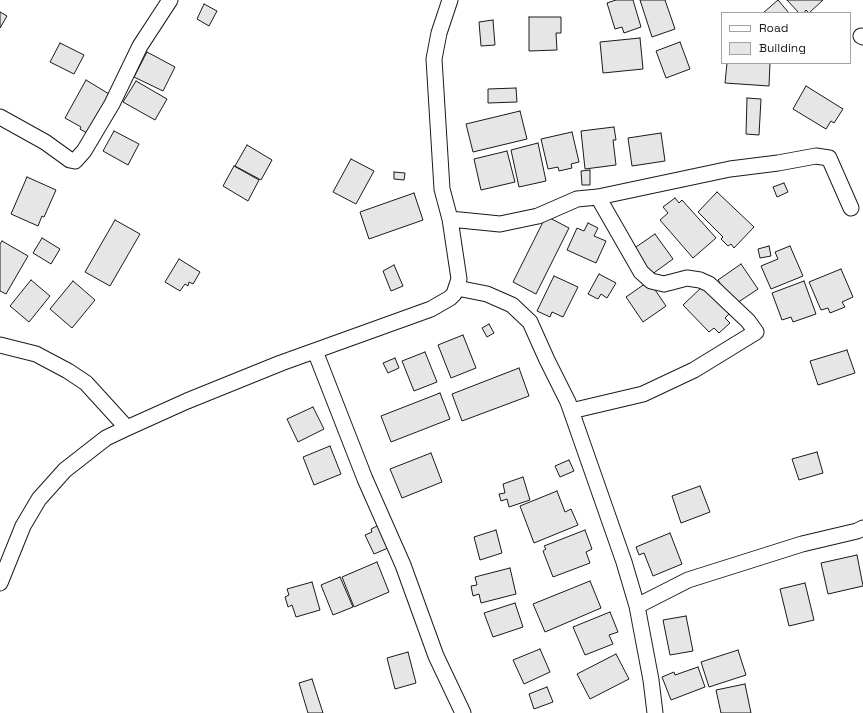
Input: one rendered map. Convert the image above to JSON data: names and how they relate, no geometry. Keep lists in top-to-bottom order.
{
  "legend": ["Road", "Building"]
}
